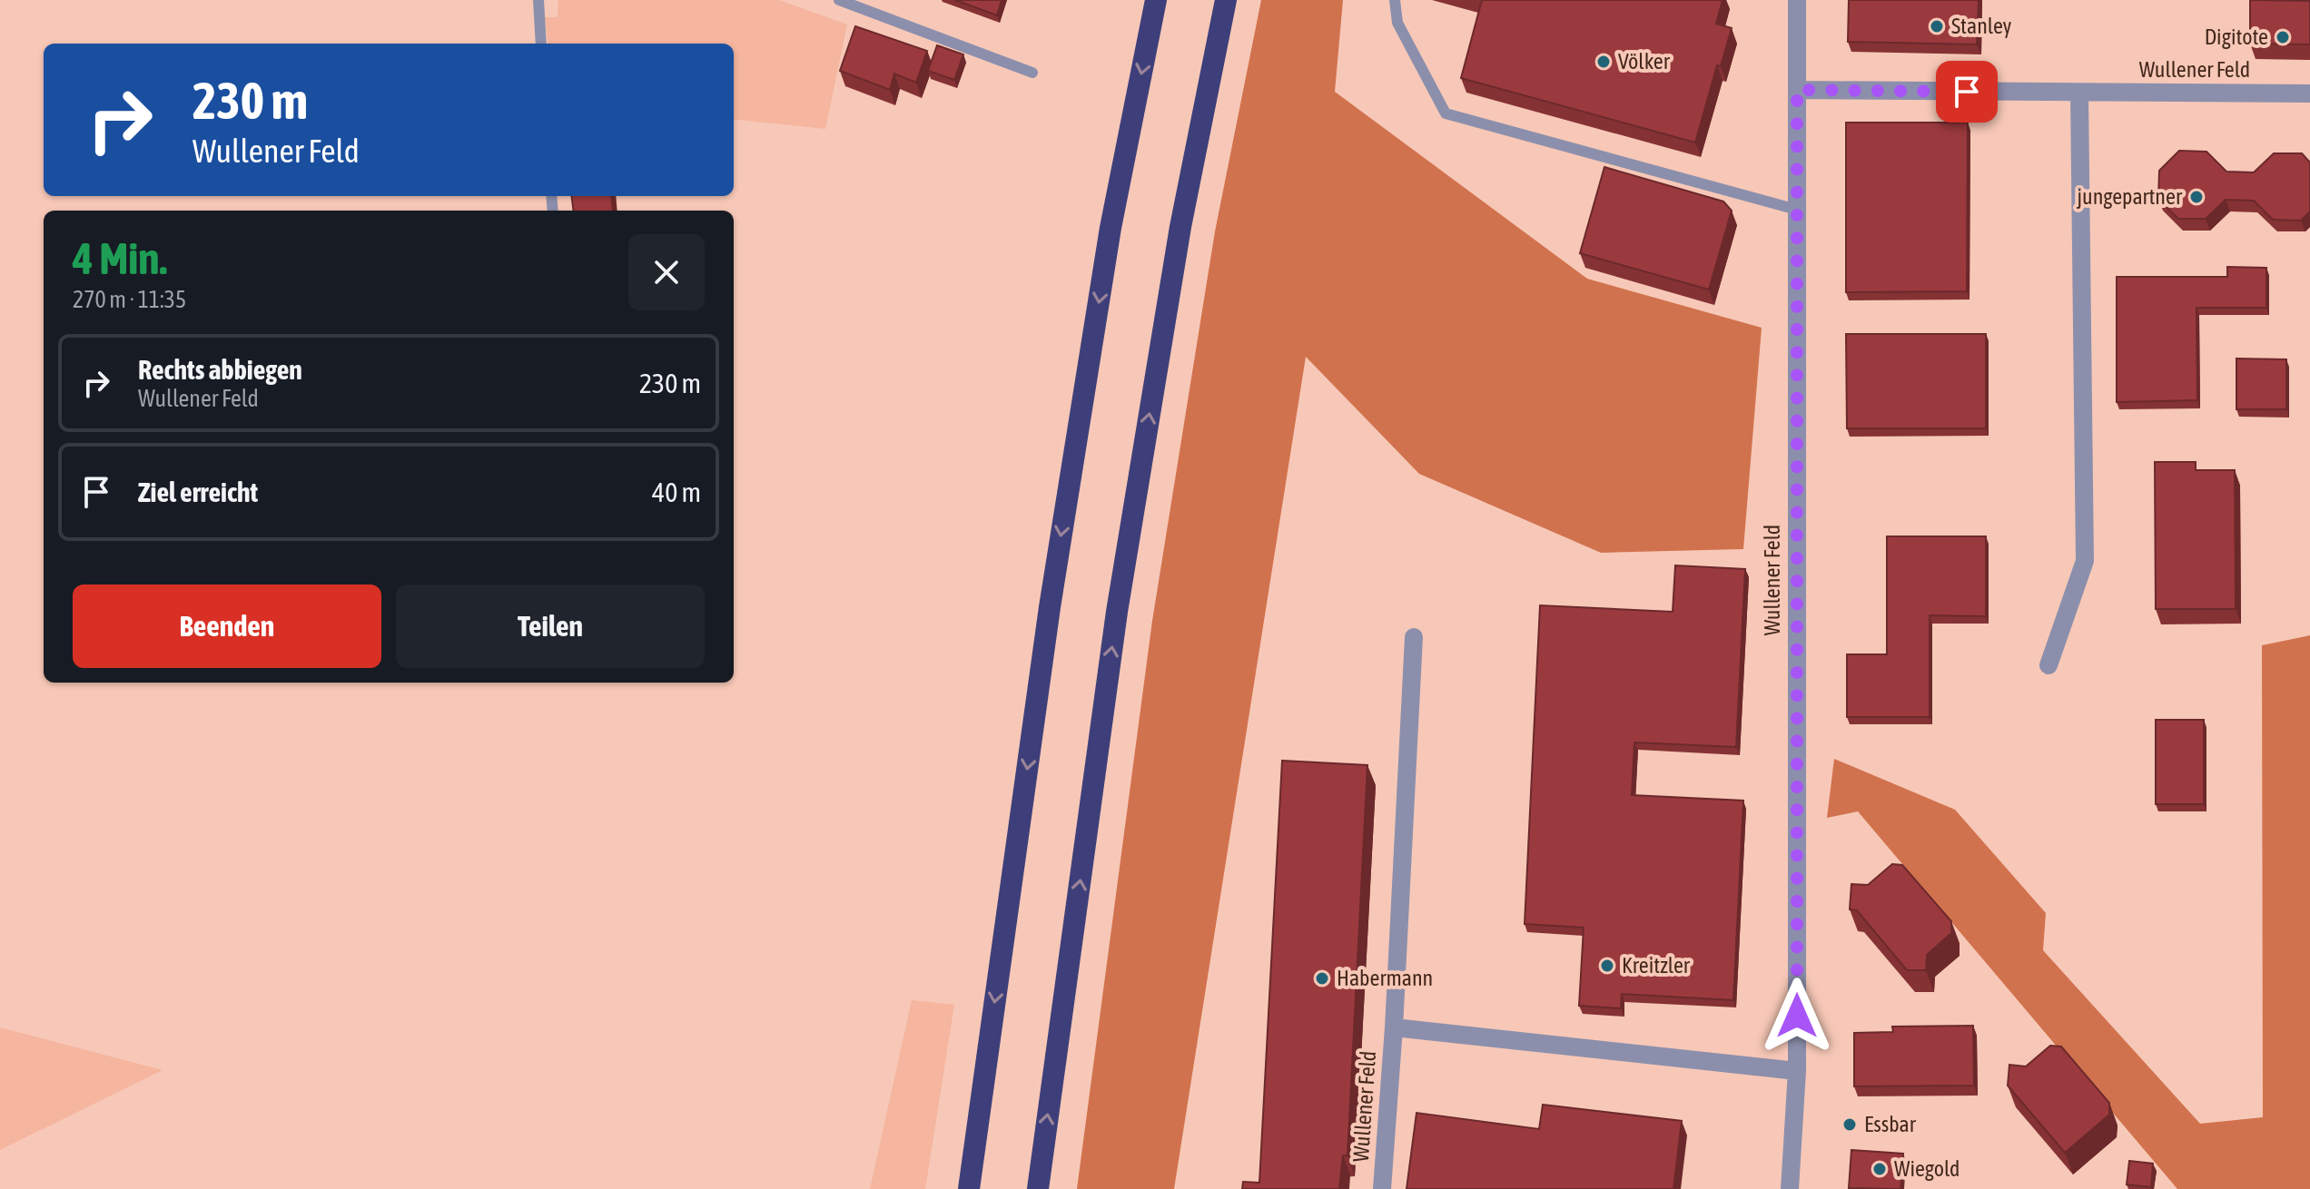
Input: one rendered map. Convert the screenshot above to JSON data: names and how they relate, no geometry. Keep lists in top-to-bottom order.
{
  "streets": {
    "street": ["Wullener Feld"]
  },
  "places": [
    "Stanley",
    "Digitote",
    "Völker",
    "jungepartner",
    "Kreitzler",
    "Habermann",
    "Essbar",
    "Wiegold"
  ],
  "page": {
    "turn": ["230 m", "Wullener Feld"],
    "heading": ["4 Min.", "270 m · 11:35"],
    "list": [
      {
        "name": "Rechts abbiegen",
        "note": "Wullener Feld",
        "value": "230 m"
      },
      {
        "name": "Ziel erreicht",
        "value": "40 m"
      }
    ],
    "buttons": ["Beenden", "Teilen"]
  }
}
